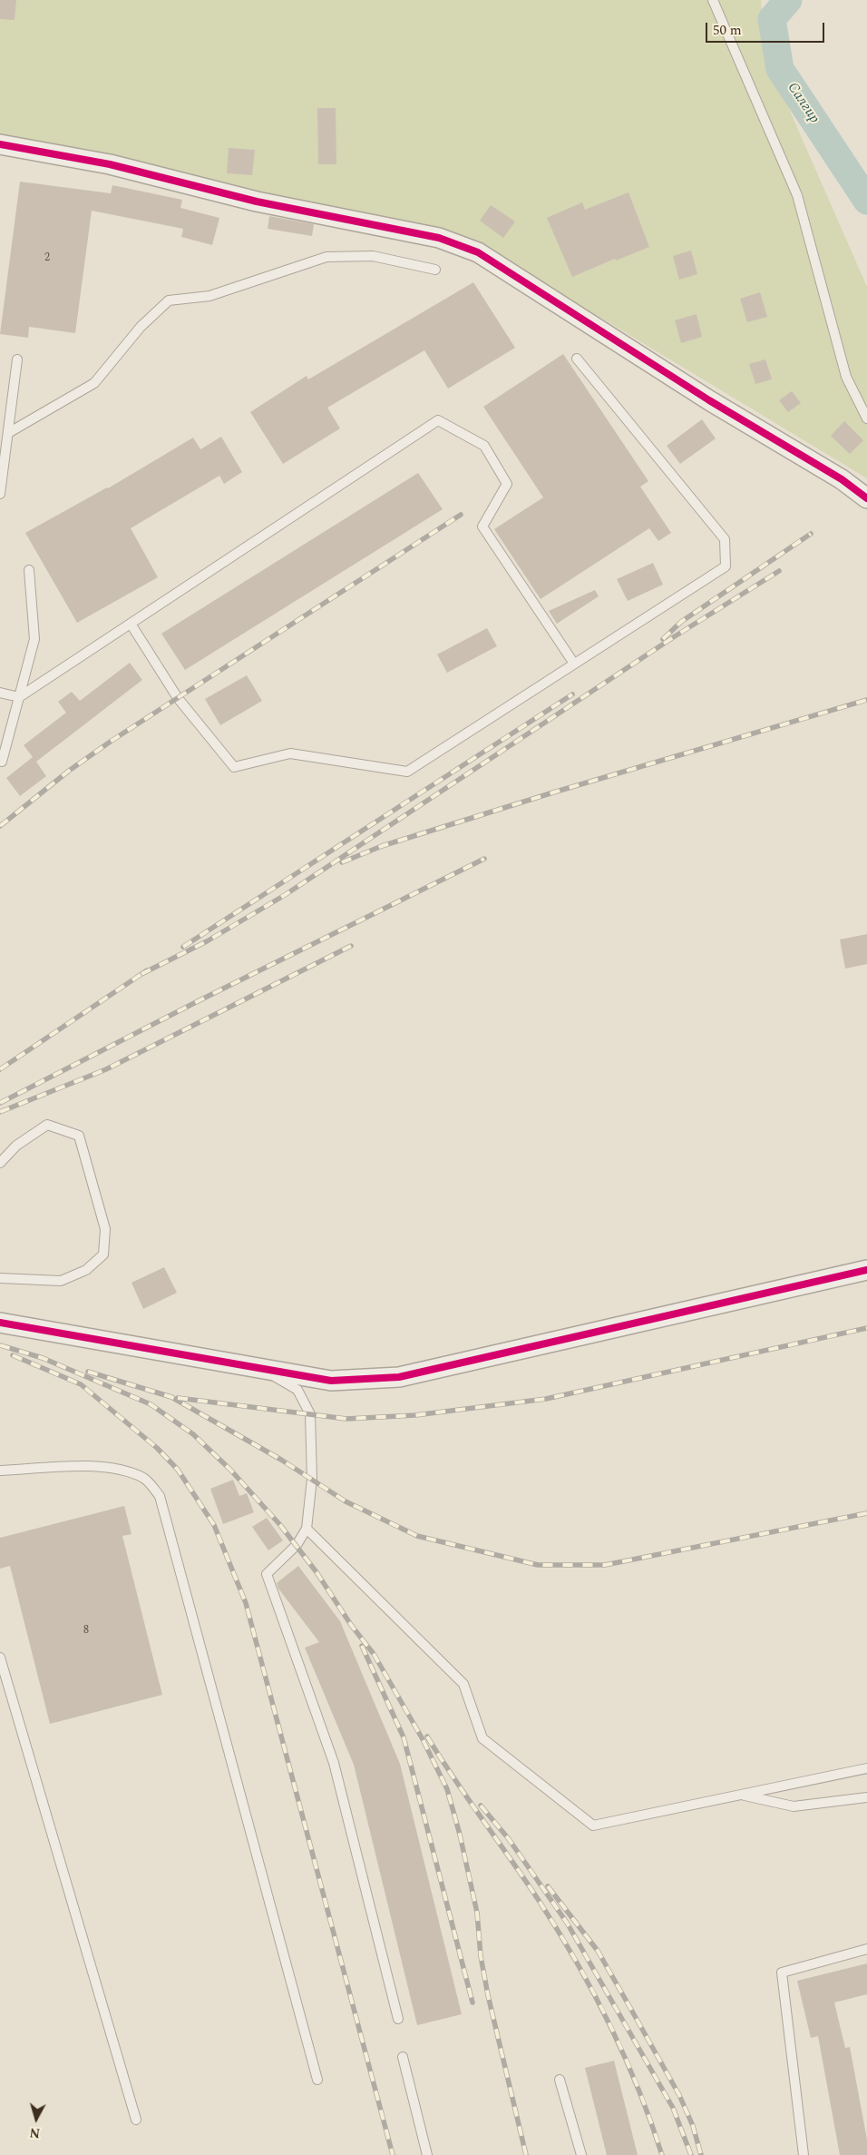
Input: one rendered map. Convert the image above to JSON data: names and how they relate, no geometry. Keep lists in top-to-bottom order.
{
  "water": ["Салгир"],
  "house_numbers": ["2", "8"],
  "scale_bar": "50 m",
  "north": "bottom"
}
